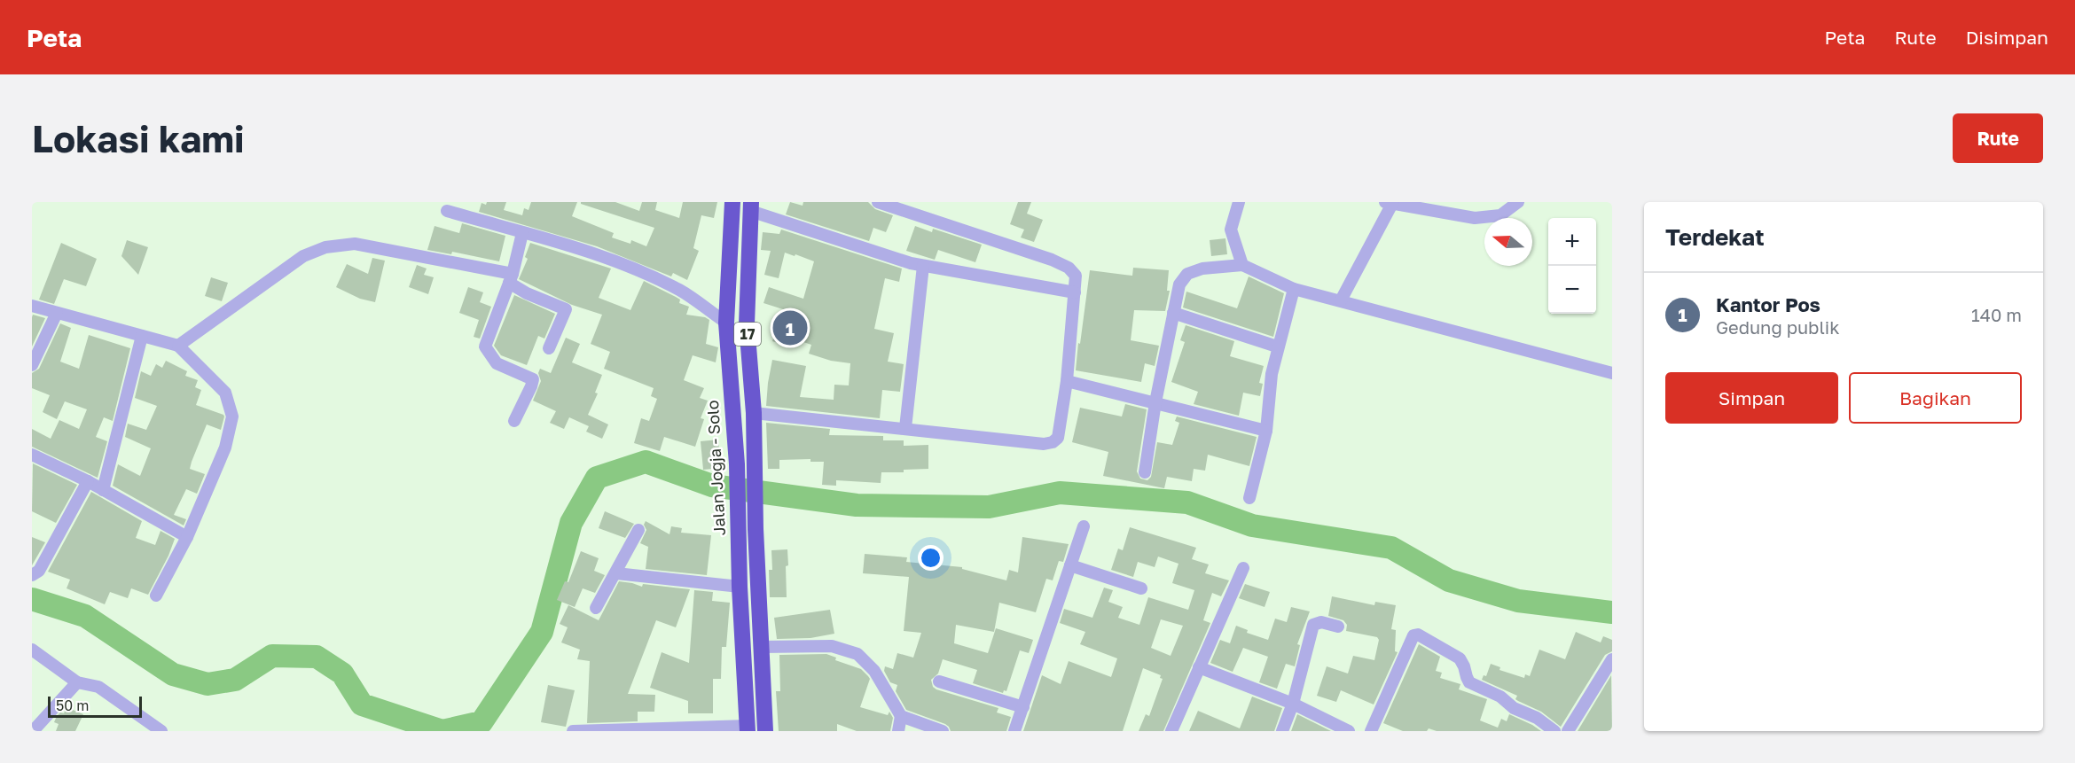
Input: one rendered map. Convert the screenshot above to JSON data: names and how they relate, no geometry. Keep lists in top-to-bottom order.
{
  "streets": {
    "highway": ["17", "Jalan Jogja - Solo"]
  },
  "scale_bar": "50 m",
  "north": "left",
  "page": {
    "header": "Peta",
    "nav": ["Peta", "Rute", "Disimpan"],
    "buttons": [
      "Rute",
      ["Simpan", "Bagikan"]
    ],
    "title": "Lokasi kami",
    "heading": "Terdekat",
    "map_buttons": ["+", "−"],
    "list": [
      {
        "mark": "1",
        "name": "Kantor Pos",
        "note": "Gedung publik",
        "value": "140 m"
      }
    ],
    "pins": "1",
    "scale": "50 m"
  }
}
